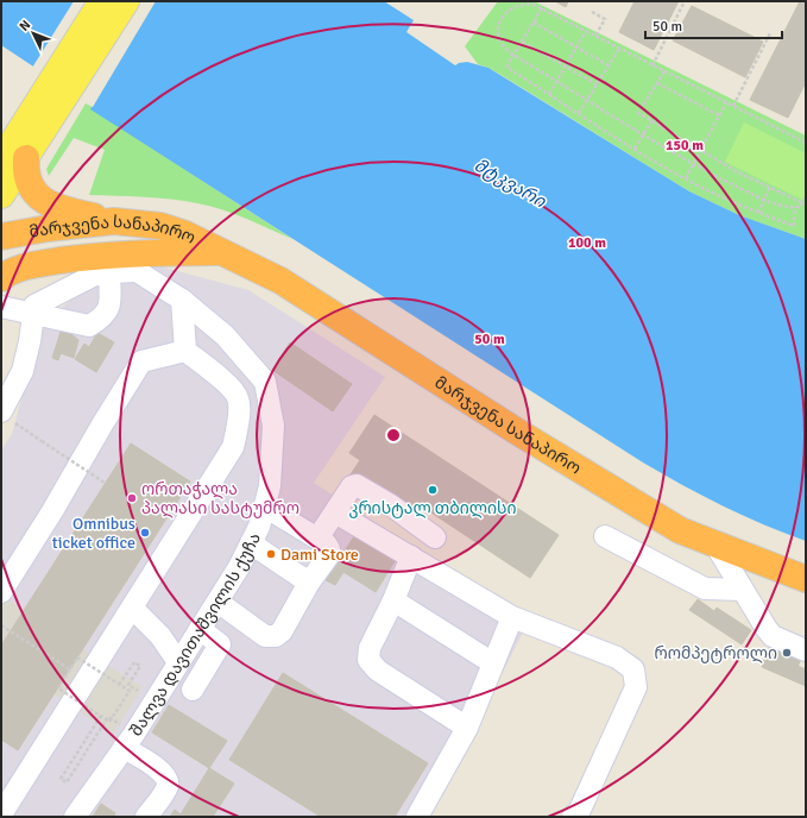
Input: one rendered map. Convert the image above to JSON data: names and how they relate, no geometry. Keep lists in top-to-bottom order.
{
  "streets": {
    "highway": ["მარჯვენა სანაპირო"],
    "street": ["შალვა დავითაშვილის ქუჩა"]
  },
  "crossings": [
    ["მარჯვენა სანაპირო", "შალვა დავითაშვილის ქუჩა"]
  ],
  "water": ["მტკვარი"],
  "places": [
    "კრისტალ თბილისი",
    "ორთაჭალა პალასი სასტუმრო",
    "Omnibus ticket office",
    "Dami Store",
    "რომპეტროლი"
  ],
  "scale_bar": "50 m",
  "north": "top left",
  "rings": ["150 m", "100 m", "50 m"]
}
